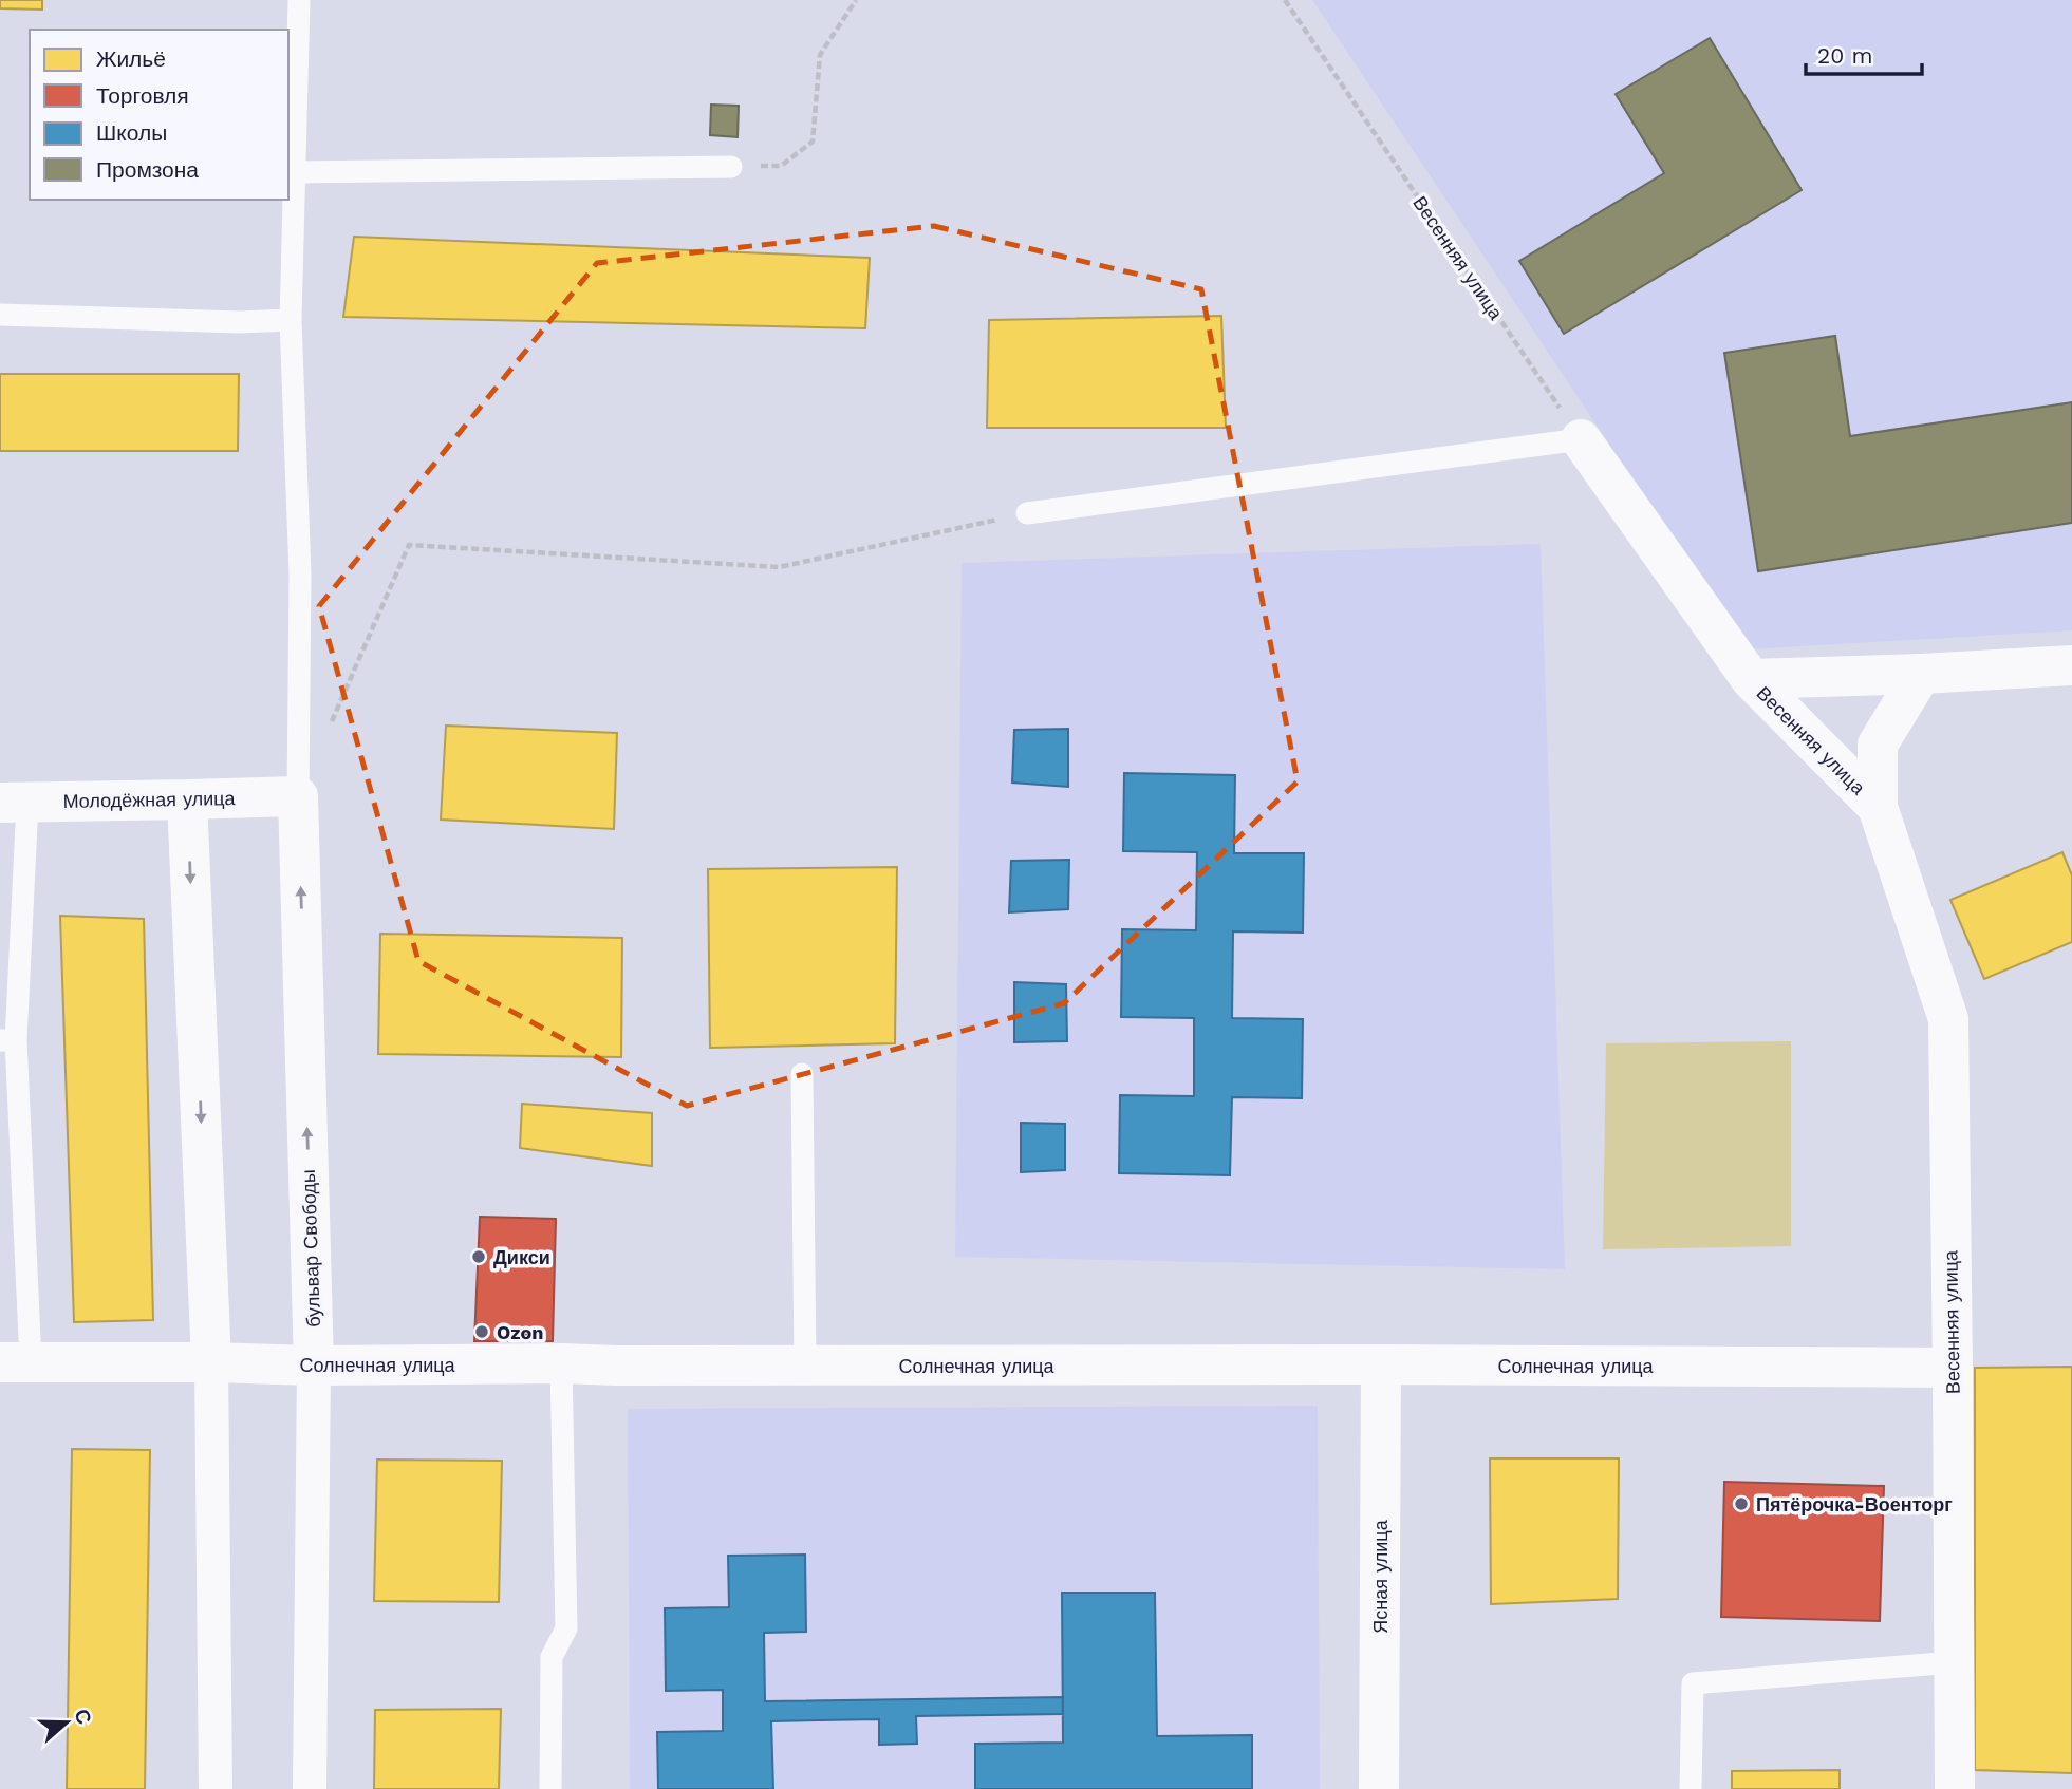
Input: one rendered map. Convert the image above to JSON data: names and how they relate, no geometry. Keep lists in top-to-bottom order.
{
  "streets": {
    "street": [
      "Весенняя улица",
      "Молодёжная улица",
      "бульвар Свободы",
      "Солнечная улица",
      "Ясная улица"
    ]
  },
  "crossings": [
    ["Весенняя улица", "Солнечная улица"],
    ["Молодёжная улица", "бульвар Свободы"],
    ["бульвар Свободы", "Солнечная улица"],
    ["Солнечная улица", "Ясная улица"]
  ],
  "places": ["Дикси", "Ozon", "Пятёрочка-Военторг"],
  "legend": [
    "Жильё",
    "Торговля",
    "Школы",
    "Промзона"
  ],
  "scale_bar": "20 m",
  "north": "right"
}
